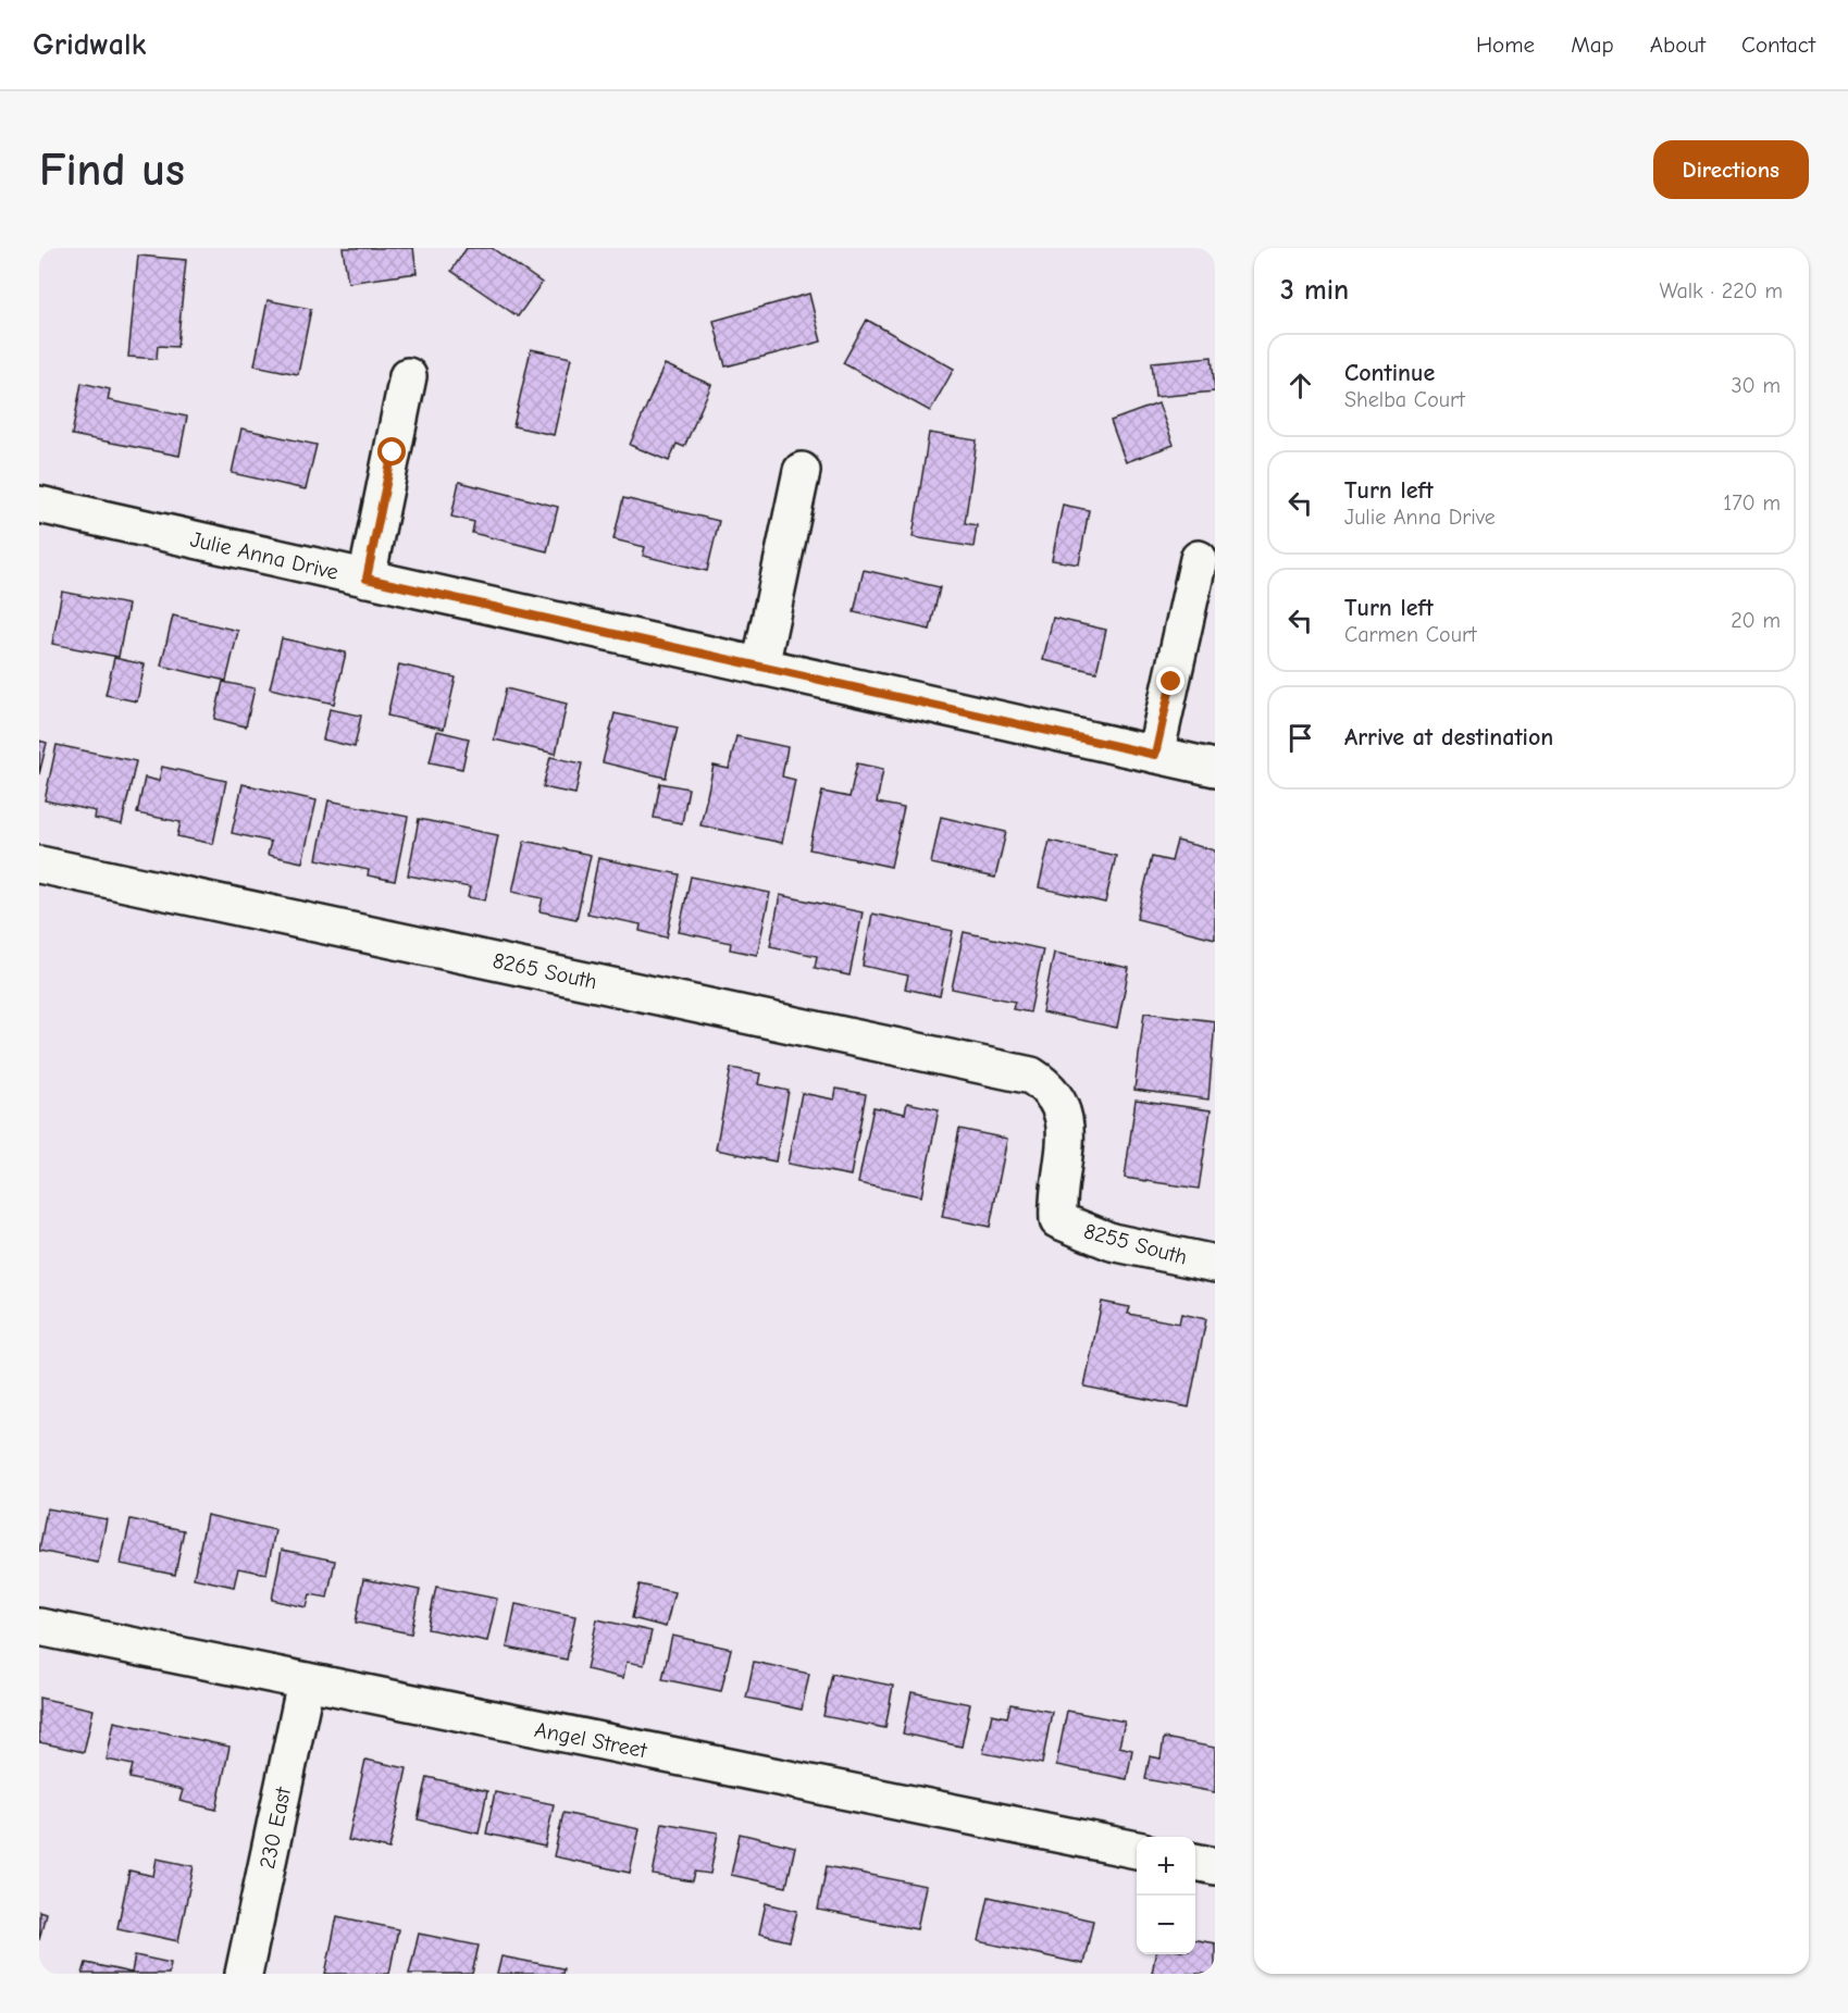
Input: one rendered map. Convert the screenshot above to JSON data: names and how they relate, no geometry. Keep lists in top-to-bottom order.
{
  "streets": {
    "street": [
      "Julie Anna Drive",
      "8265 South",
      "8255 South",
      "Angel Street",
      "230 East"
    ]
  },
  "crossings": [
    ["8265 South", "8255 South"],
    ["Angel Street", "230 East"]
  ],
  "page": {
    "header": "Gridwalk",
    "nav": [
      "Home",
      "Map",
      "About",
      "Contact"
    ],
    "buttons": "Directions",
    "title": "Find us",
    "heading": ["3 min", "Walk · 220 m"],
    "list": [
      ["Continue", "Shelba Court", "30 m"],
      ["Turn left", "Julie Anna Drive", "170 m"],
      ["Turn left", "Carmen Court", "20 m"],
      "Arrive at destination"
    ],
    "map_buttons": ["+", "−"]
  }
}
